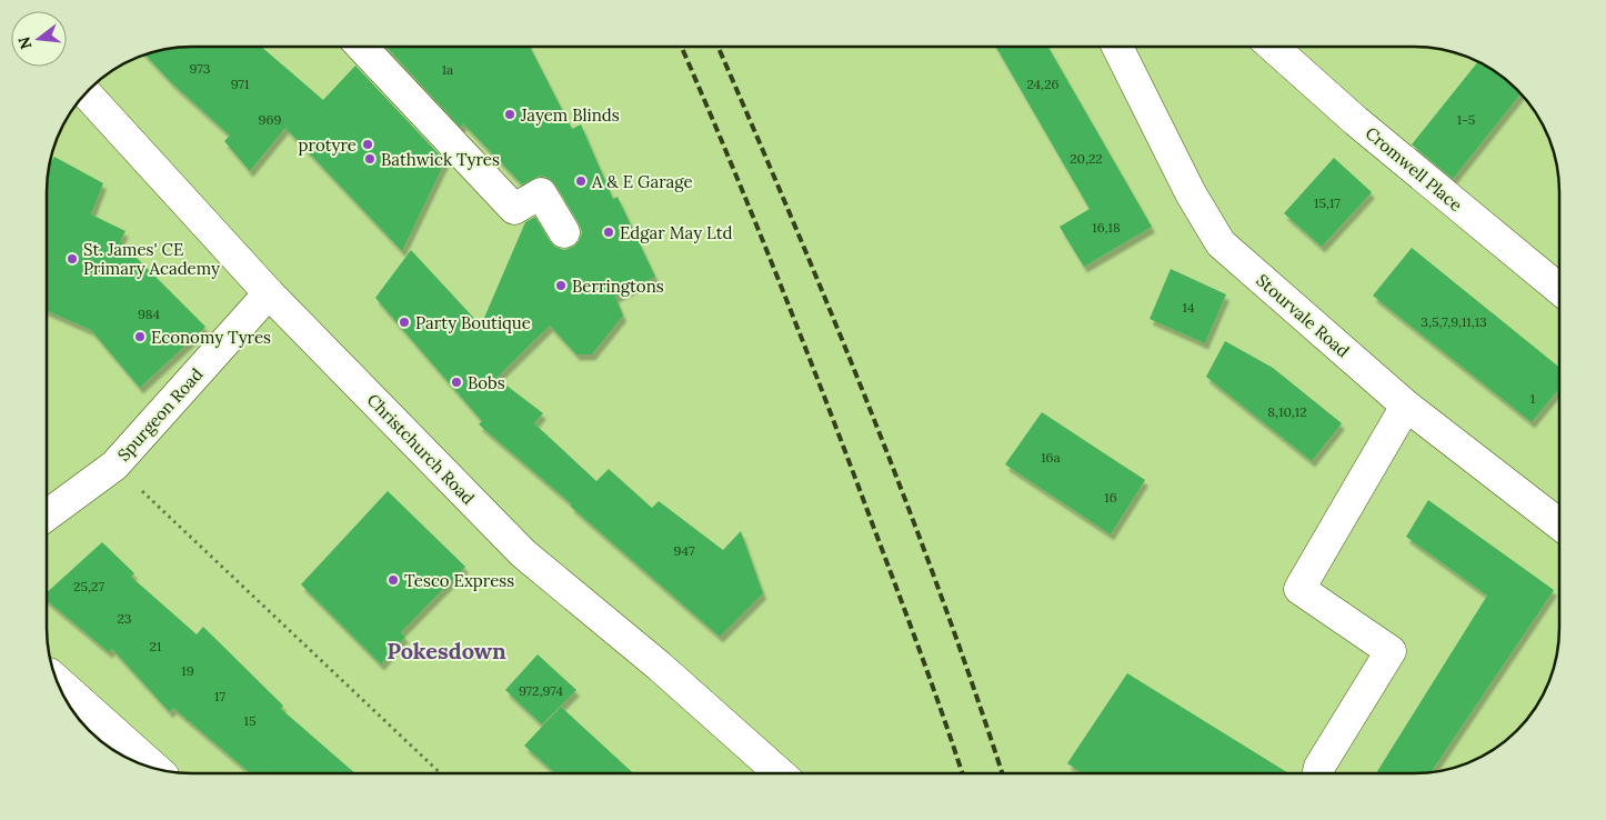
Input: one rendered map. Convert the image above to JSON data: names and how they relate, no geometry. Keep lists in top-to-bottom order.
{
  "streets": {
    "street": [
      "Cromwell Place",
      "Stourvale Road",
      "Spurgeon Road",
      "Christchurch Road"
    ]
  },
  "crossings": [
    ["Spurgeon Road", "Christchurch Road"]
  ],
  "districts": ["Pokesdown"],
  "places": [
    "Jayem Blinds",
    "protyre",
    "Bathwick Tyres",
    "A & E Garage",
    "Edgar May Ltd",
    "St. James' CE Primary Academy",
    "Berringtons",
    "Party Boutique",
    "Economy Tyres",
    "Bobs",
    "Tesco Express"
  ],
  "house_numbers": [
    "973",
    "1a",
    "971",
    "24,26",
    "969",
    "1-5",
    "20,22",
    "15,17",
    "16,18",
    "14",
    "984",
    "3,5,7,9,11,13",
    "1",
    "8,10,12",
    "16a",
    "16",
    "947",
    "25,27",
    "23",
    "21",
    "19",
    "972,974",
    "17",
    "15"
  ],
  "north": "left"
}
